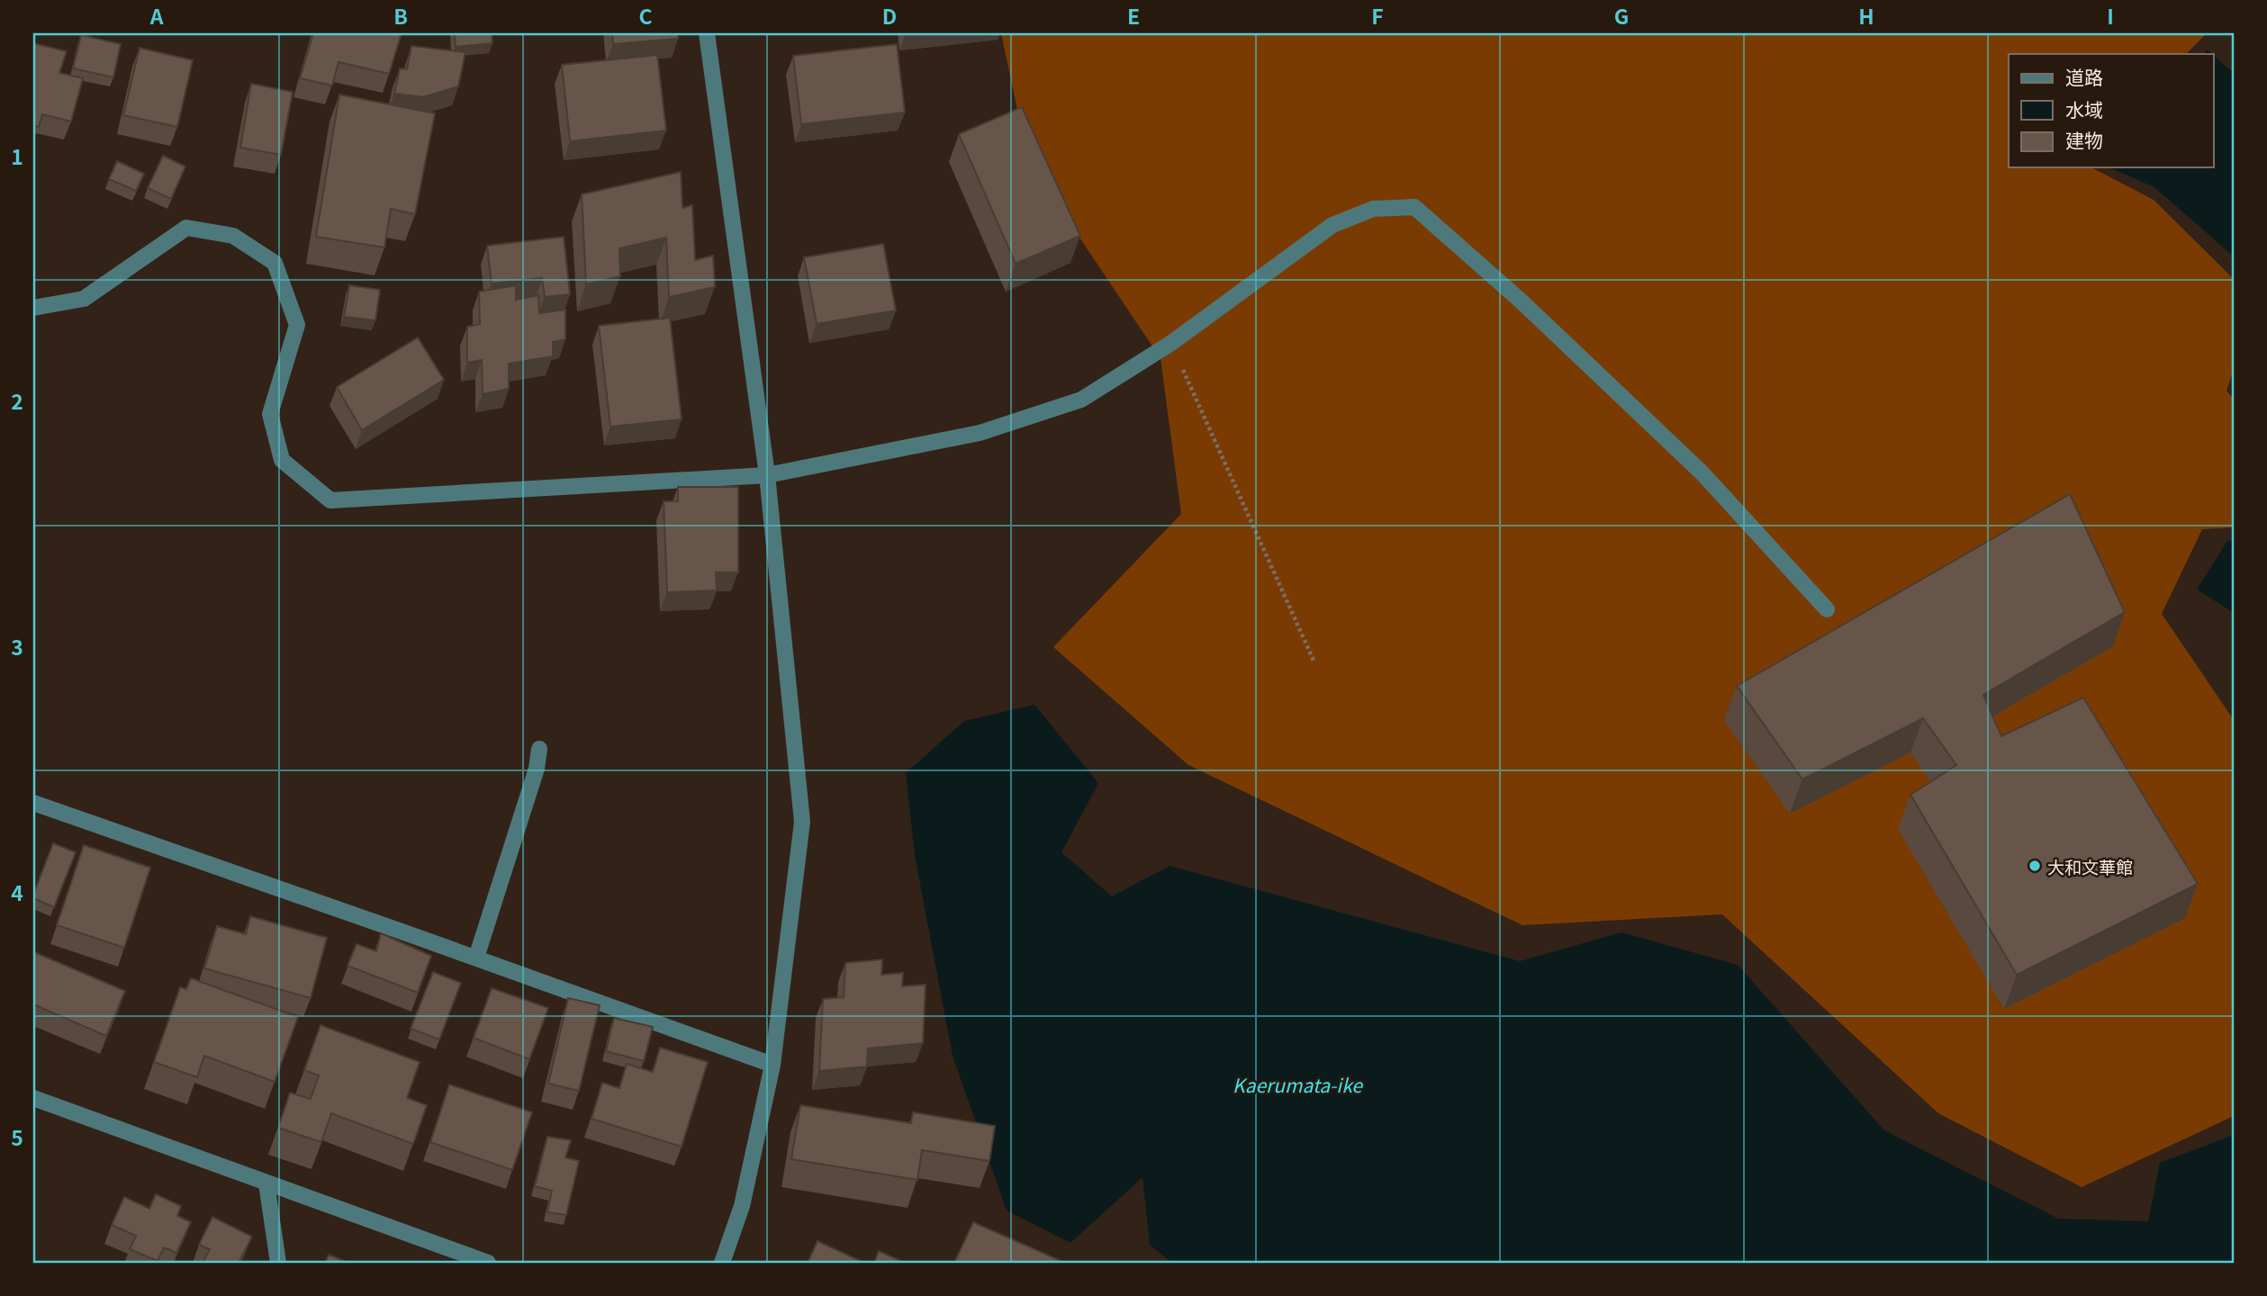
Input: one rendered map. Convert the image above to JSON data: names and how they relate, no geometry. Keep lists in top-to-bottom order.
{
  "water": ["Kaerumata-ike"],
  "places": ["大和文華館"],
  "legend": ["道路", "水域", "建物"],
  "grid": {
    "columns": [
      "A",
      "B",
      "C",
      "D",
      "E",
      "F",
      "G",
      "H",
      "I"
    ],
    "rows": [
      "1",
      "2",
      "3",
      "4",
      "5"
    ]
  }
}
